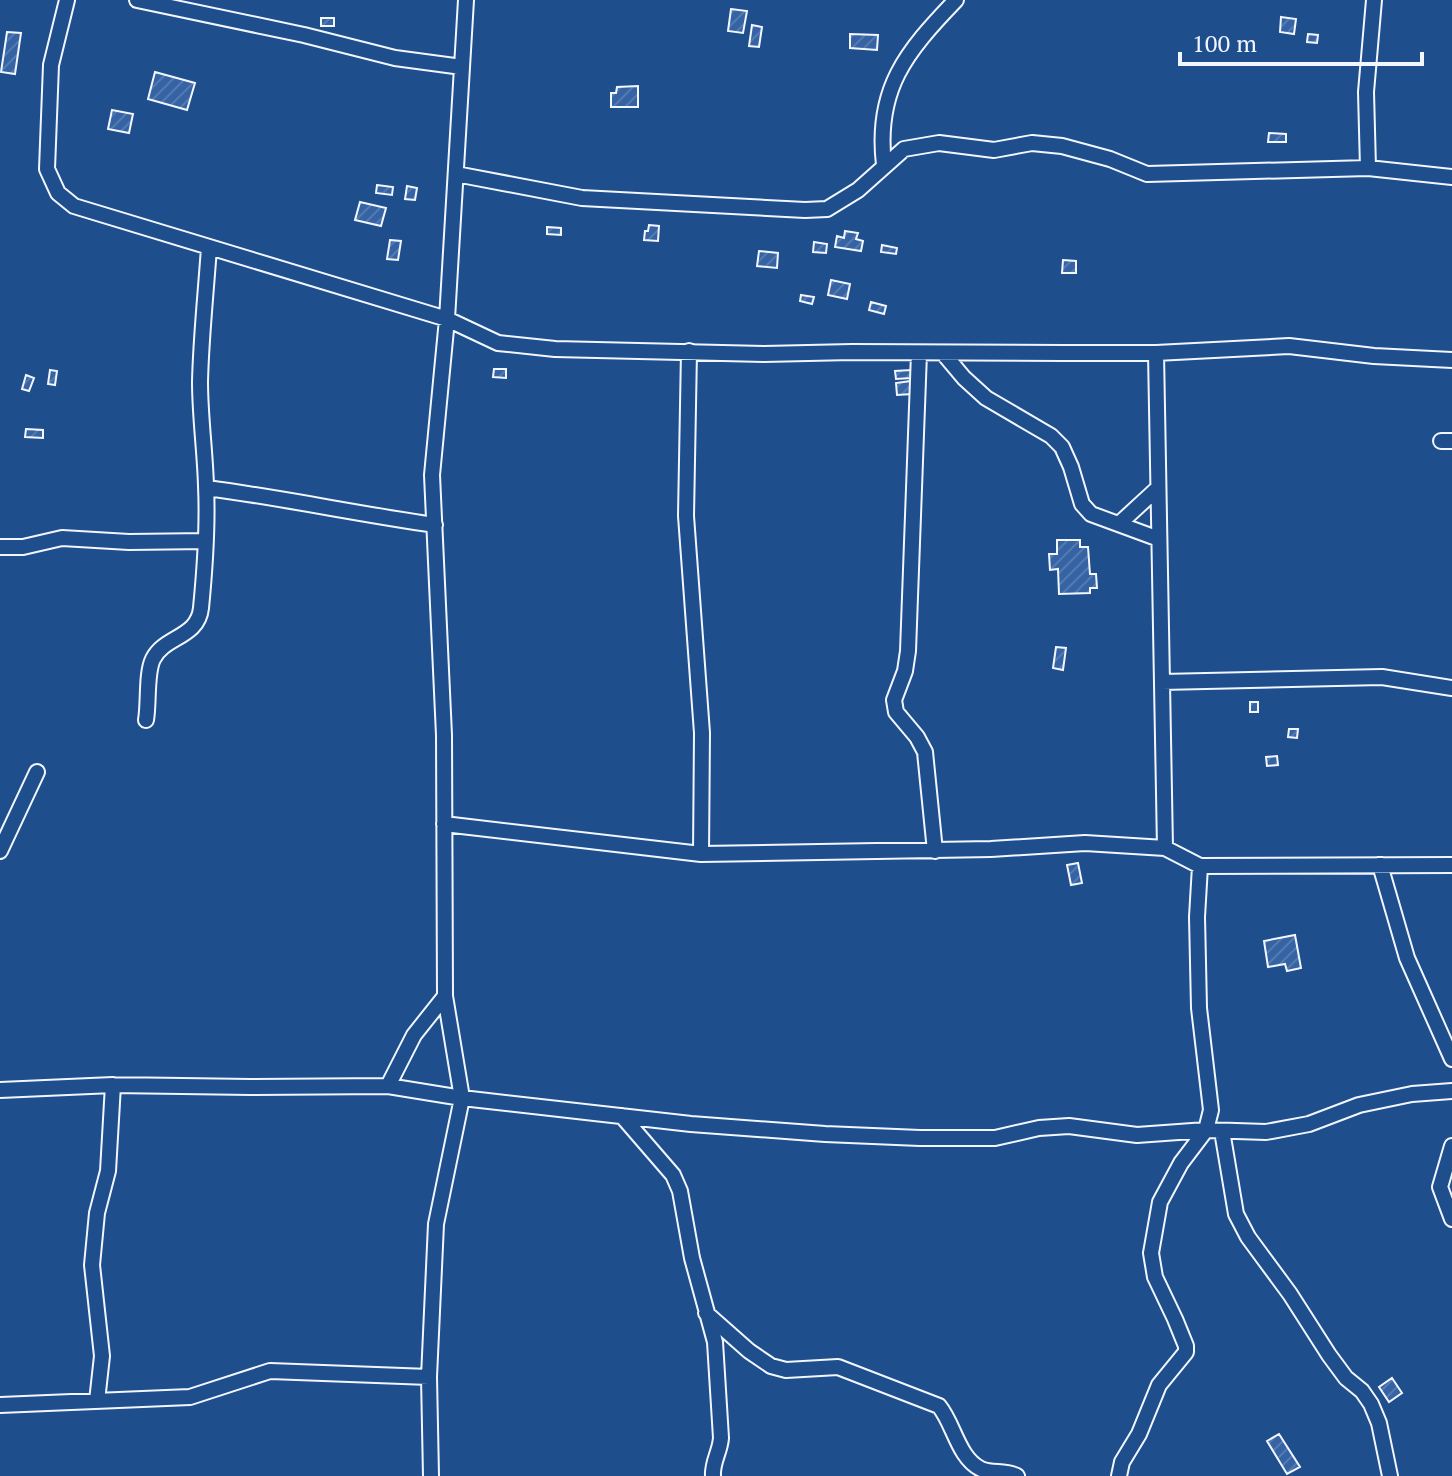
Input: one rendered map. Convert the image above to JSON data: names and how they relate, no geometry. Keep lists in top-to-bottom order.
{
  "scale_bar": "100 m"
}
